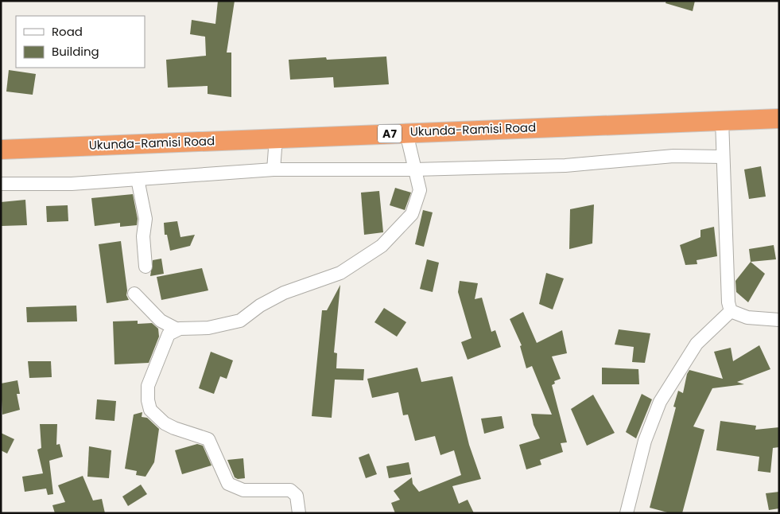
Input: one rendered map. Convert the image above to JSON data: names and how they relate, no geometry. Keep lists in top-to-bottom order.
{
  "streets": {
    "highway": ["Ukunda-Ramisi Road", "A7"]
  },
  "legend": ["Road", "Building"]
}
